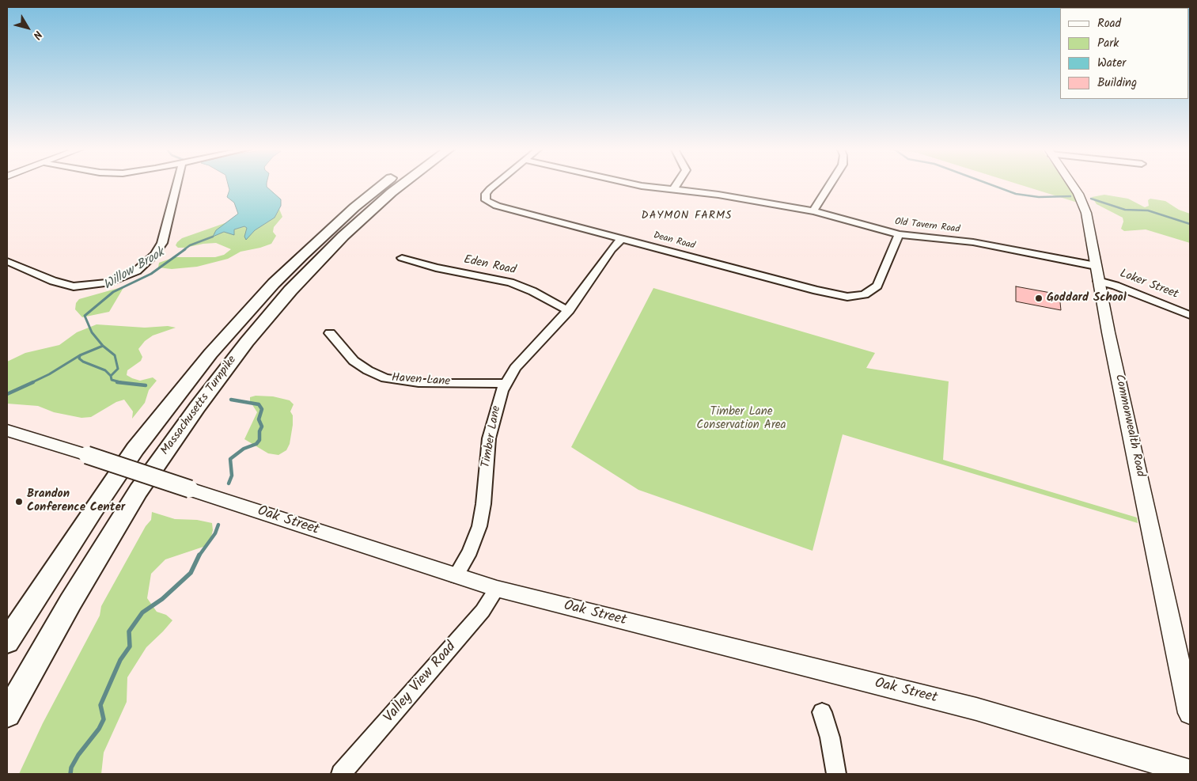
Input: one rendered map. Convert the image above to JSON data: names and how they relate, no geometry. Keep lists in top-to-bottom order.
{
  "streets": {
    "highway": ["Massachusetts Turnpike"],
    "main road": ["Commonwealth Road", "Oak Street"],
    "street": [
      "Old Tavern Road",
      "Dean Road",
      "Eden Road",
      "Loker Street",
      "Haven Lane",
      "Timber Lane",
      "Valley View Road"
    ]
  },
  "crossings": [
    ["Old Tavern Road", "Dean Road"],
    ["Old Tavern Road", "Loker Street"],
    ["Old Tavern Road", "Commonwealth Road"],
    ["Dean Road", "Timber Lane"],
    ["Eden Road", "Timber Lane"],
    ["Loker Street", "Commonwealth Road"],
    ["Haven Lane", "Timber Lane"],
    ["Timber Lane", "Oak Street"],
    ["Oak Street", "Valley View Road"]
  ],
  "districts": ["DAYMON FARMS"],
  "water": ["Willow Brook"],
  "parks": ["Timber Lane Conservation Area"],
  "places": ["Goddard School", "Brandon Conference Center"],
  "legend": [
    "Road",
    "Park",
    "Water",
    "Building"
  ],
  "north": "bottom right"
}
